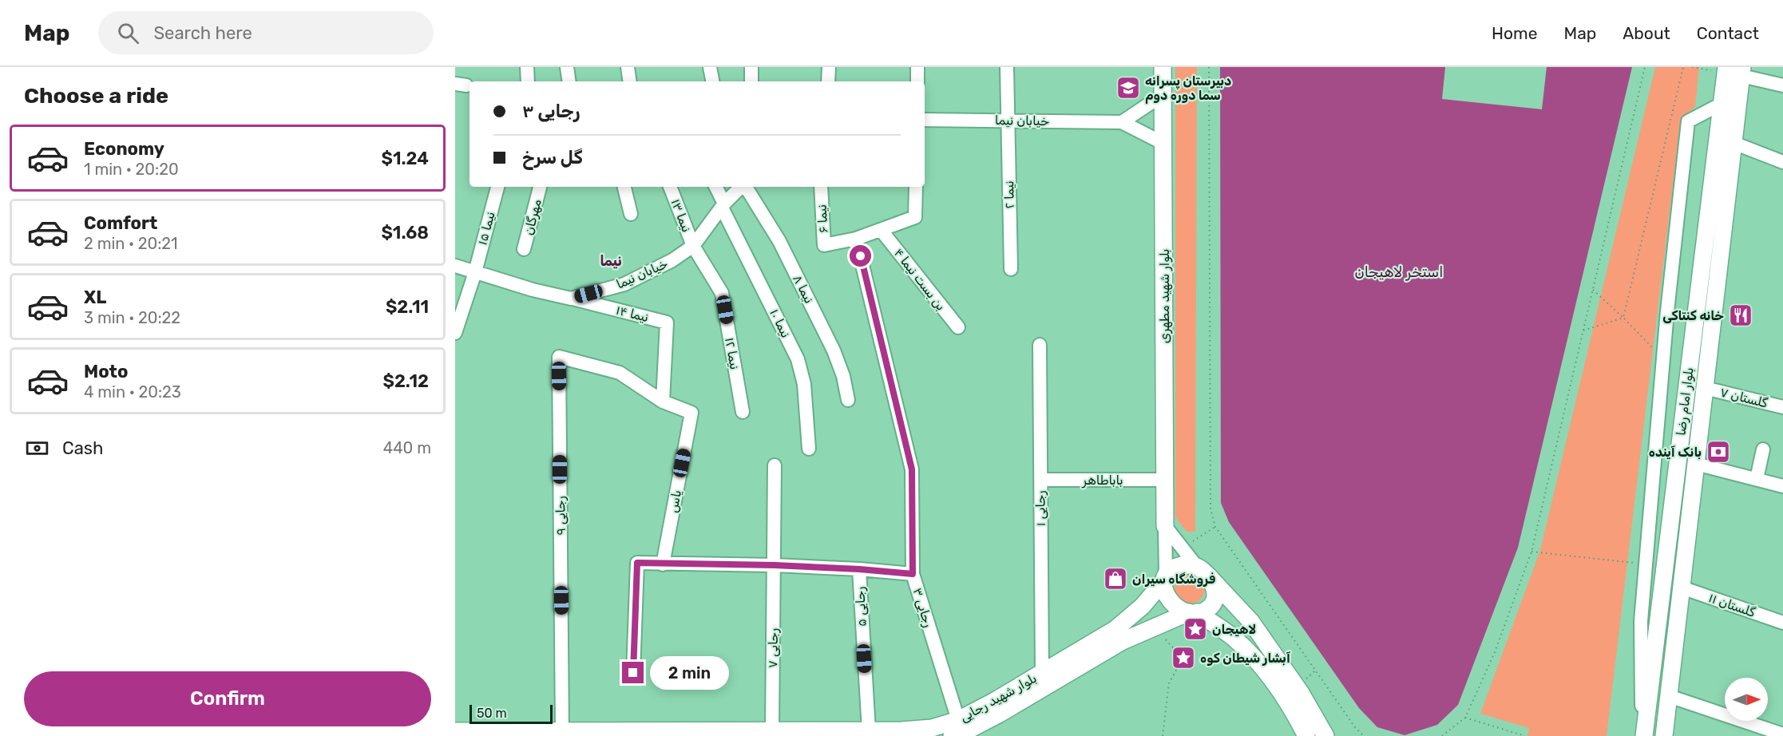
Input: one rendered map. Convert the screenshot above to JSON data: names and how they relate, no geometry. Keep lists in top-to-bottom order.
{
  "streets": {
    "main road": ["بلوار شهید مطهری", "بلوار امام رضا", "بلوار شهید رجایی"],
    "street": [
      "خیابان نیما",
      "نیما ۲",
      "نیما ۱۳",
      "مهرگان",
      "نیما ۶",
      "نیما ۱۵",
      "بن بست نیما ۴",
      "نیما ۸",
      "نیما ۱۴",
      "نیما ۱۰",
      "نیما ۱۲",
      "گلستان ۷",
      "باباطاهر",
      "یاس",
      "رجایی ۱",
      "رجایی ۹",
      "گلستان ۱۱",
      "رجایی ۵",
      "رجایی ۳",
      "رجایی ۷"
    ]
  },
  "crossings": [
    ["خیابان نیما", "نیما ۲"],
    ["خیابان نیما", "نیما ۱۳"],
    ["خیابان نیما", "نیما ۱۵"],
    ["خیابان نیما", "بلوار شهید مطهری"],
    ["خیابان نیما", "نیما ۱۴"],
    ["خیابان نیما", "نیما ۱۰"],
    ["خیابان نیما", "نیما ۱۲"],
    ["نیما ۱۳", "نیما ۱۲"],
    ["نیما ۶", "بن بست نیما ۴"],
    ["نیما ۶", "رجایی ۳"],
    ["بلوار شهید مطهری", "باباطاهر"],
    ["نیما ۱۴", "یاس"],
    ["نیما ۱۴", "رجایی ۹"],
    ["گلستان ۷", "بلوار امام رضا"],
    ["بلوار امام رضا", "گلستان ۱۱"],
    ["باباطاهر", "رجایی ۱"],
    ["یاس", "رجایی ۹"],
    ["رجایی ۱", "بلوار شهید رجایی"],
    ["رجایی ۹", "بلوار شهید رجایی"],
    ["رجایی ۵", "بلوار شهید رجایی"],
    ["رجایی ۳", "بلوار شهید رجایی"],
    ["رجایی ۷", "بلوار شهید رجایی"]
  ],
  "districts": ["نیما"],
  "water": ["استخر لاهیجان"],
  "places": {
    "school or university": ["دبیرستان پسرانه سما دوره دوم"],
    "restaurant": ["خانه کنتاکی"],
    "bank": ["بانک آینده"],
    "shop": ["فروشگاه سیران"],
    "place": ["لاهيجان", "آبشار شیطان کوه"]
  },
  "scale_bar": "50 m",
  "north": "right",
  "page": {
    "header": "Map",
    "search": "Search here",
    "nav": [
      "Home",
      "Map",
      "About",
      "Contact"
    ],
    "heading": "Choose a ride",
    "banner": ["رجایی ۳", "گل سرخ"],
    "list": [
      {
        "name": "Economy",
        "note": "1 min · 20:20",
        "value": "$1.24"
      },
      {
        "name": "Comfort",
        "note": "2 min · 20:21",
        "value": "$1.68"
      },
      {
        "name": "XL",
        "note": "3 min · 20:22",
        "value": "$2.11"
      },
      {
        "name": "Moto",
        "note": "4 min · 20:23",
        "value": "$2.12"
      }
    ],
    "pay": ["Cash", "440 m"],
    "bubble": "2 min",
    "buttons": "Confirm",
    "scale": "50 m"
  }
}
